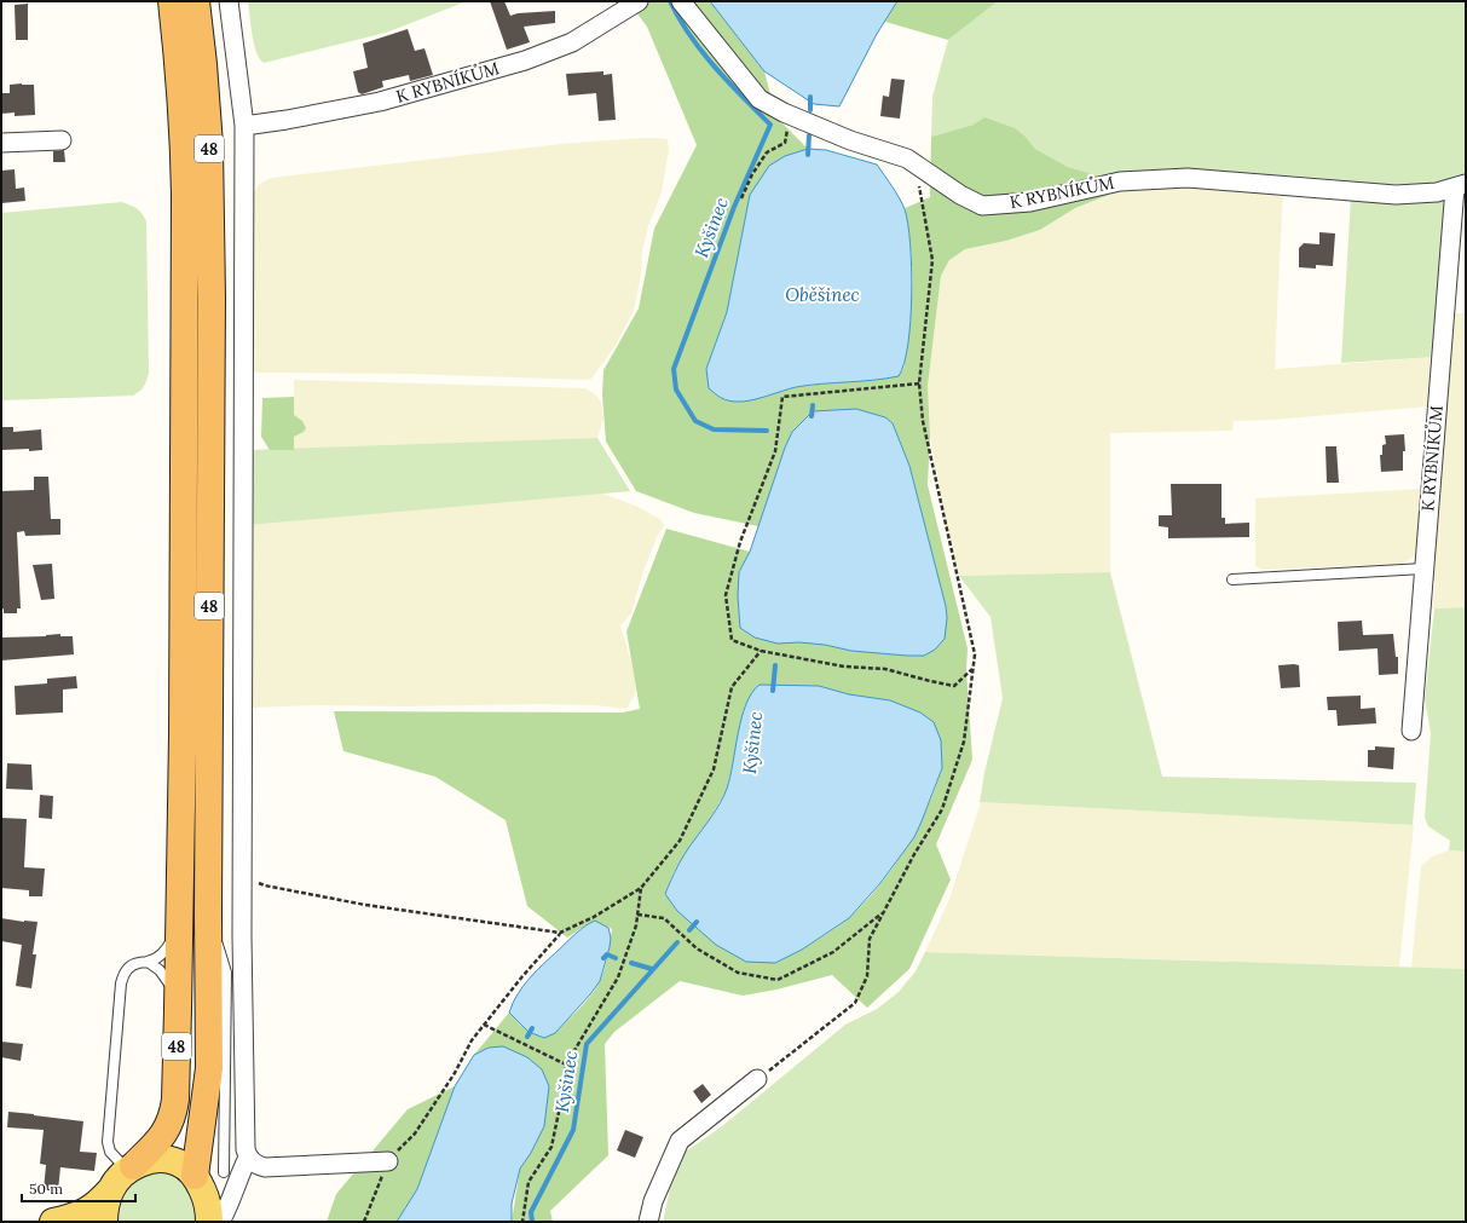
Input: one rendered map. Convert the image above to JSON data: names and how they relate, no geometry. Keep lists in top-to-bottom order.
{
  "streets": {
    "highway": ["48"],
    "street": ["K RYBNÍKŮM"]
  },
  "water": ["Kyšinec", "Oběšinec"],
  "scale_bar": "50 m"
}
